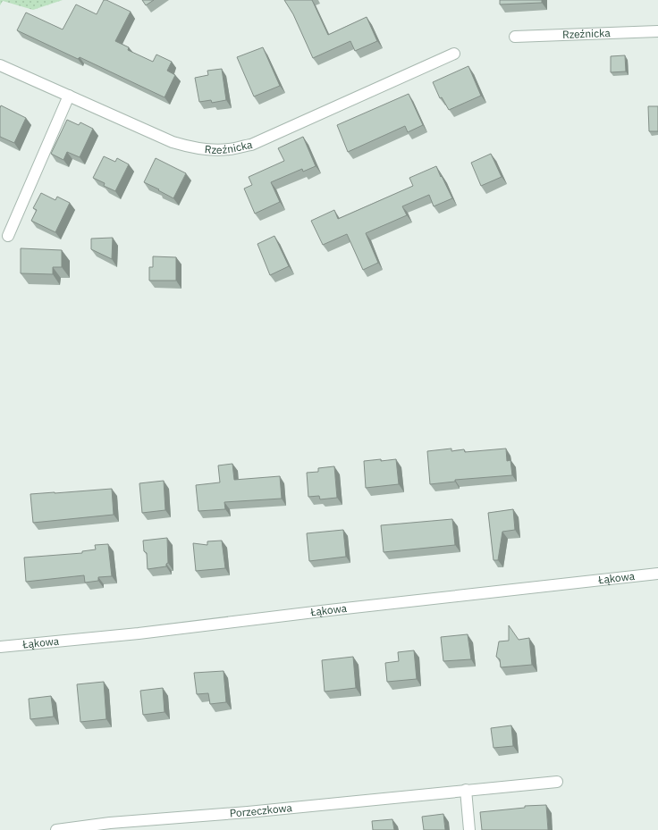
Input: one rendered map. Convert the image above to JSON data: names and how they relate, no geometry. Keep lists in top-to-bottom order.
{
  "streets": {
    "street": ["Rzeźnicka", "Łąkowa", "Porzeczkowa"]
  }
}
